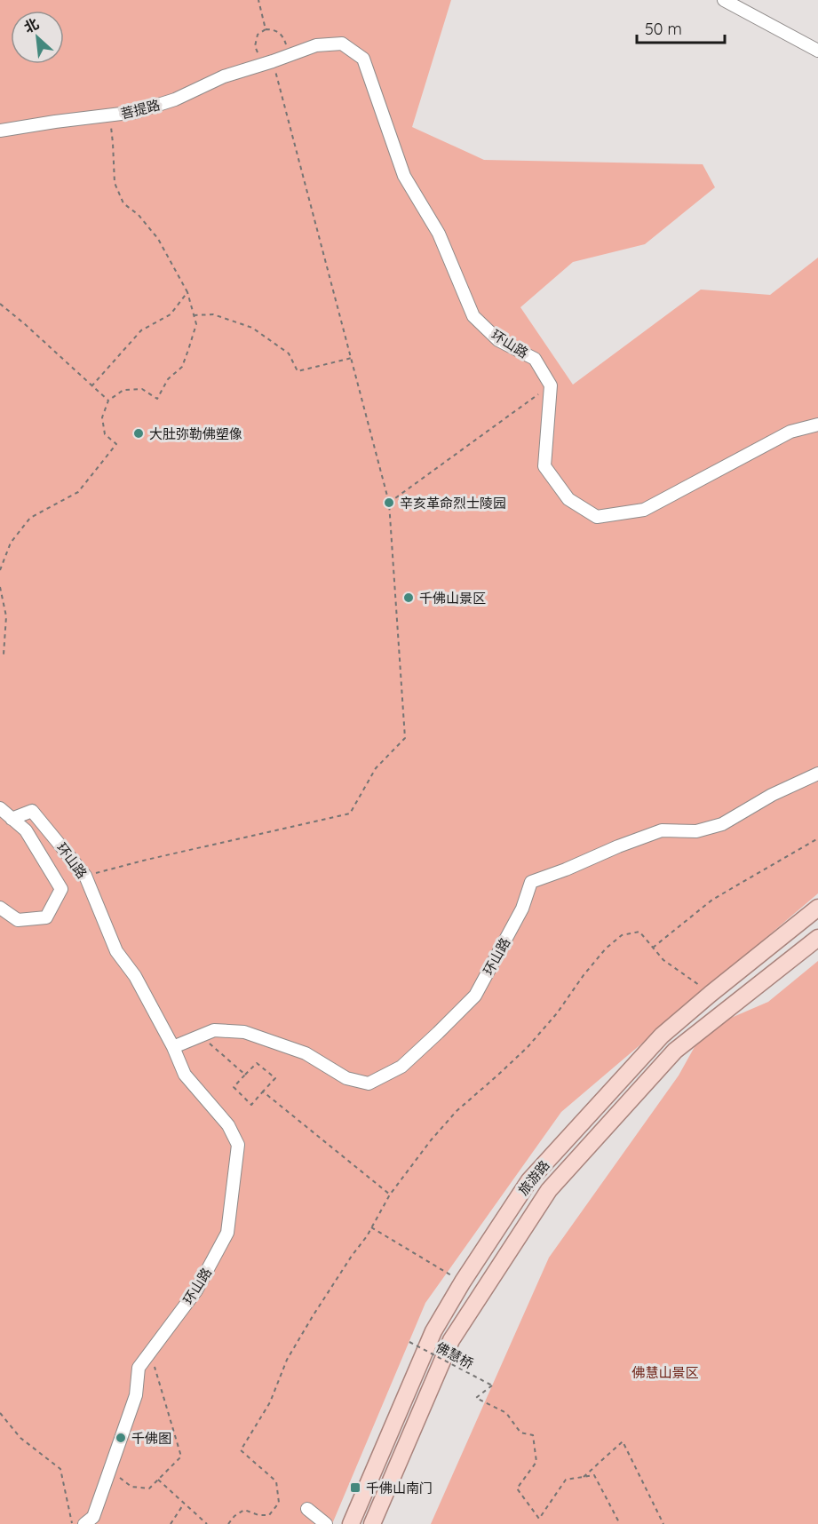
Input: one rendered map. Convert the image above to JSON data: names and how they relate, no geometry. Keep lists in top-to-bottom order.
{
  "streets": {
    "main road": ["旅游路"],
    "street": ["菩提路", "环山路"],
    "path": ["佛慧桥"]
  },
  "crossings": [
    ["菩提路", "环山路"]
  ],
  "parks": ["佛慧山景区"],
  "places": {
    "other": [
      "大肚弥勒佛塑像",
      "辛亥革命烈士陵园",
      "千佛山景区",
      "千佛图"
    ],
    "transit": ["千佛山南门"]
  },
  "scale_bar": "50 m",
  "north": "top left"
}
